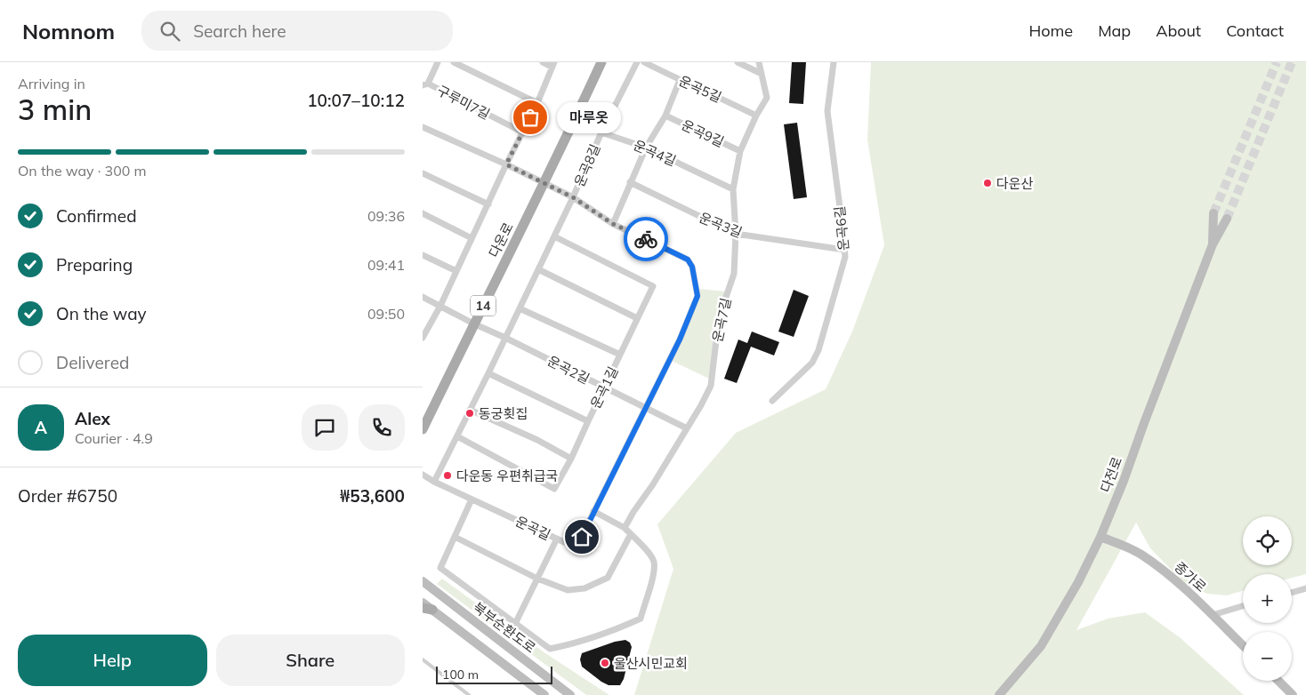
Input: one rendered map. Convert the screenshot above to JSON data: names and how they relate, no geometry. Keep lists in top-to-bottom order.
{
  "streets": {
    "main road": [
      "다운로",
      "14",
      "다전로",
      "종가로",
      "북부순환도로"
    ],
    "street": [
      "운곡5길",
      "구루미7길",
      "운곡9길",
      "운곡4길",
      "운곡8길",
      "운곡3길",
      "운곡6길",
      "운곡7길",
      "운곡2길",
      "운곡1길",
      "운곡길"
    ]
  },
  "crossings": [
    ["운곡5길", "운곡9길"],
    ["운곡5길", "운곡7길"],
    ["운곡9길", "운곡4길"],
    ["운곡9길", "운곡3길"],
    ["운곡9길", "운곡7길"],
    ["운곡9길", "운곡길"],
    ["운곡4길", "운곡8길"],
    ["운곡4길", "다운로"],
    ["운곡4길", "운곡7길"],
    ["운곡8길", "운곡2길"],
    ["운곡8길", "운곡1길"],
    ["운곡8길", "운곡길"],
    ["운곡3길", "운곡6길"],
    ["운곡3길", "운곡7길"],
    ["다운로", "운곡2길"],
    ["다운로", "운곡길"],
    ["운곡7길", "운곡2길"],
    ["운곡2길", "운곡1길"],
    ["운곡2길", "운곡길"],
    ["다전로", "종가로"]
  ],
  "places": [
    "마루옷",
    "다운산",
    "동궁횟집",
    "다운동 우편취급국",
    "울산시민교회"
  ],
  "scale_bar": "100 m",
  "page": {
    "header": "Nomnom",
    "search": "Search here",
    "nav": [
      "Home",
      "Map",
      "About",
      "Contact"
    ],
    "heading": ["3 min", "Arriving in", "10:07–10:12"],
    "panel": [
      "Alex",
      "Courier · 4.9",
      "Order #6750",
      "₩53,600"
    ],
    "bubble": "마루옷",
    "bar": "On the way · 300 m",
    "list": [
      ["Confirmed", "09:36"],
      ["Preparing", "09:41"],
      ["On the way", "09:50"],
      "Delivered"
    ],
    "round": "A",
    "map_buttons": ["+", "−"],
    "buttons": ["Help", "Share"],
    "scale": "100 m"
  }
}
